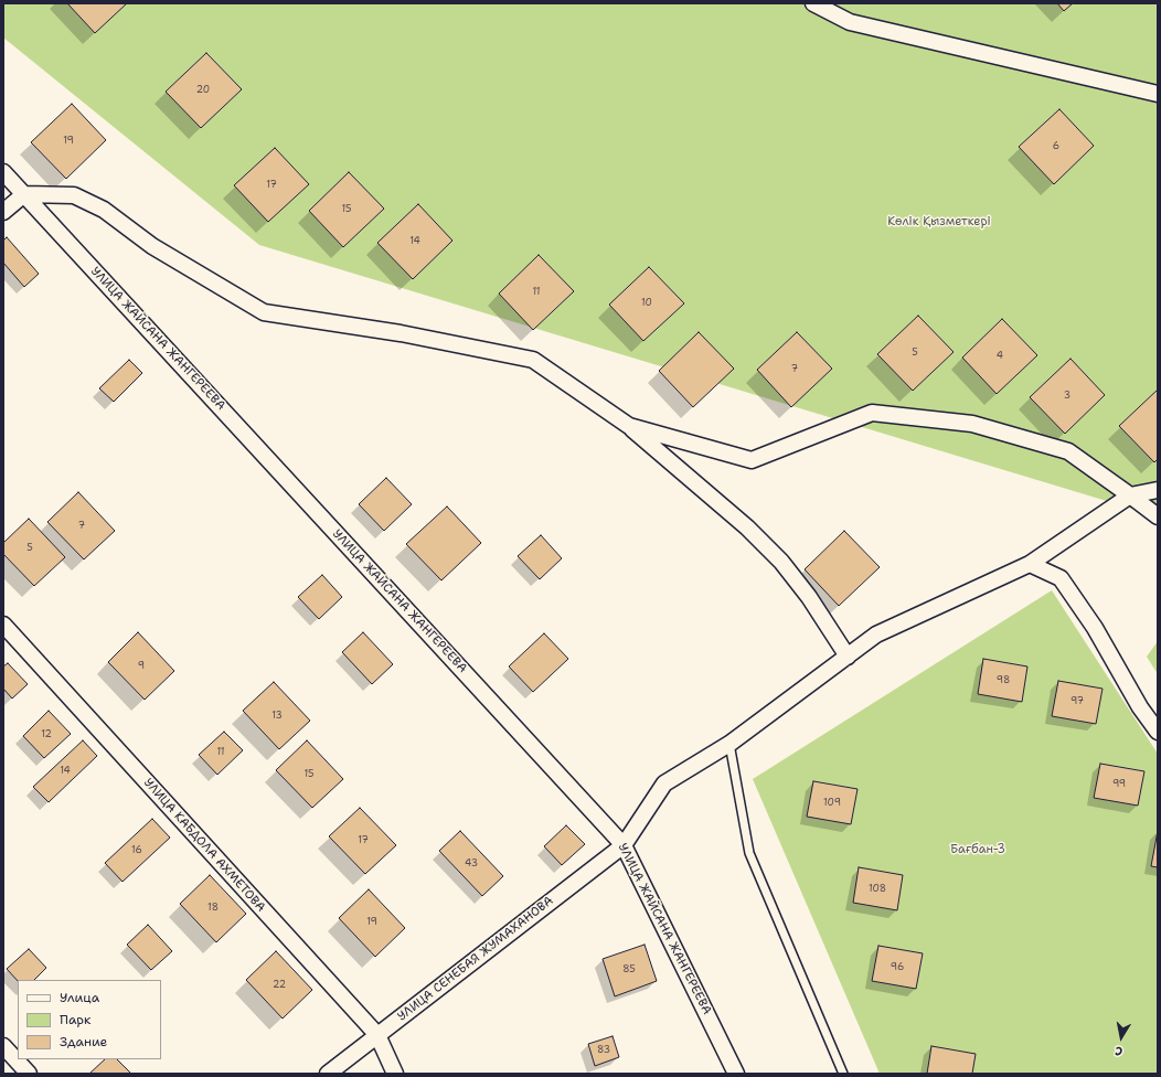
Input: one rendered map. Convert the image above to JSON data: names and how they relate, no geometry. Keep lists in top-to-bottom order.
{
  "streets": {
    "street": ["УЛИЦА ЖАЙСАНА ЖАНГЕРЕЕВА", "УЛИЦА КАБДОЛА АХМЕТОВА", "УЛИЦА СЕНЕБАЯ ЖУМАХАНОВА"]
  },
  "crossings": [
    ["УЛИЦА ЖАЙСАНА ЖАНГЕРЕЕВА", "УЛИЦА СЕНЕБАЯ ЖУМАХАНОВА"],
    ["УЛИЦА КАБДОЛА АХМЕТОВА", "УЛИЦА СЕНЕБАЯ ЖУМАХАНОВА"]
  ],
  "parks": ["Көлік Қызметкері", "Бағбан-3"],
  "house_numbers": [
    "20",
    "19",
    "6",
    "17",
    "15",
    "14",
    "11",
    "10",
    "5",
    "4",
    "7",
    "3",
    "7",
    "5",
    "9",
    "98",
    "97",
    "13",
    "12",
    "11",
    "14",
    "15",
    "99",
    "109",
    "17",
    "16",
    "43",
    "108",
    "18",
    "19",
    "96",
    "85",
    "22",
    "83"
  ],
  "legend": ["Улица", "Парк", "Здание"],
  "north": "bottom"
}
